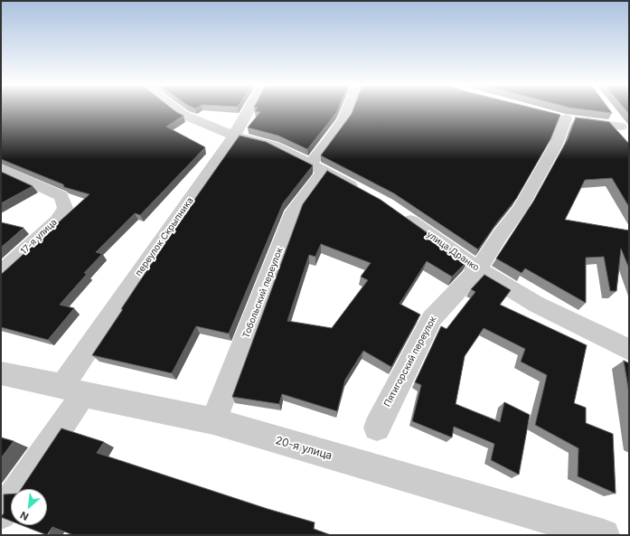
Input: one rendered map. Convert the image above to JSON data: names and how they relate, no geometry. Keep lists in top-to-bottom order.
{
  "streets": {
    "street": [
      "17-я улица",
      "переулок Скрыпника",
      "улица Дранко",
      "Тобольский переулок",
      "Пятигорский переулок",
      "20-я улица"
    ]
  },
  "crossings": [
    ["переулок Скрыпника", "20-я улица"],
    ["улица Дранко", "Пятигорский переулок"],
    ["Тобольский переулок", "20-я улица"]
  ],
  "north": "bottom left"
}
